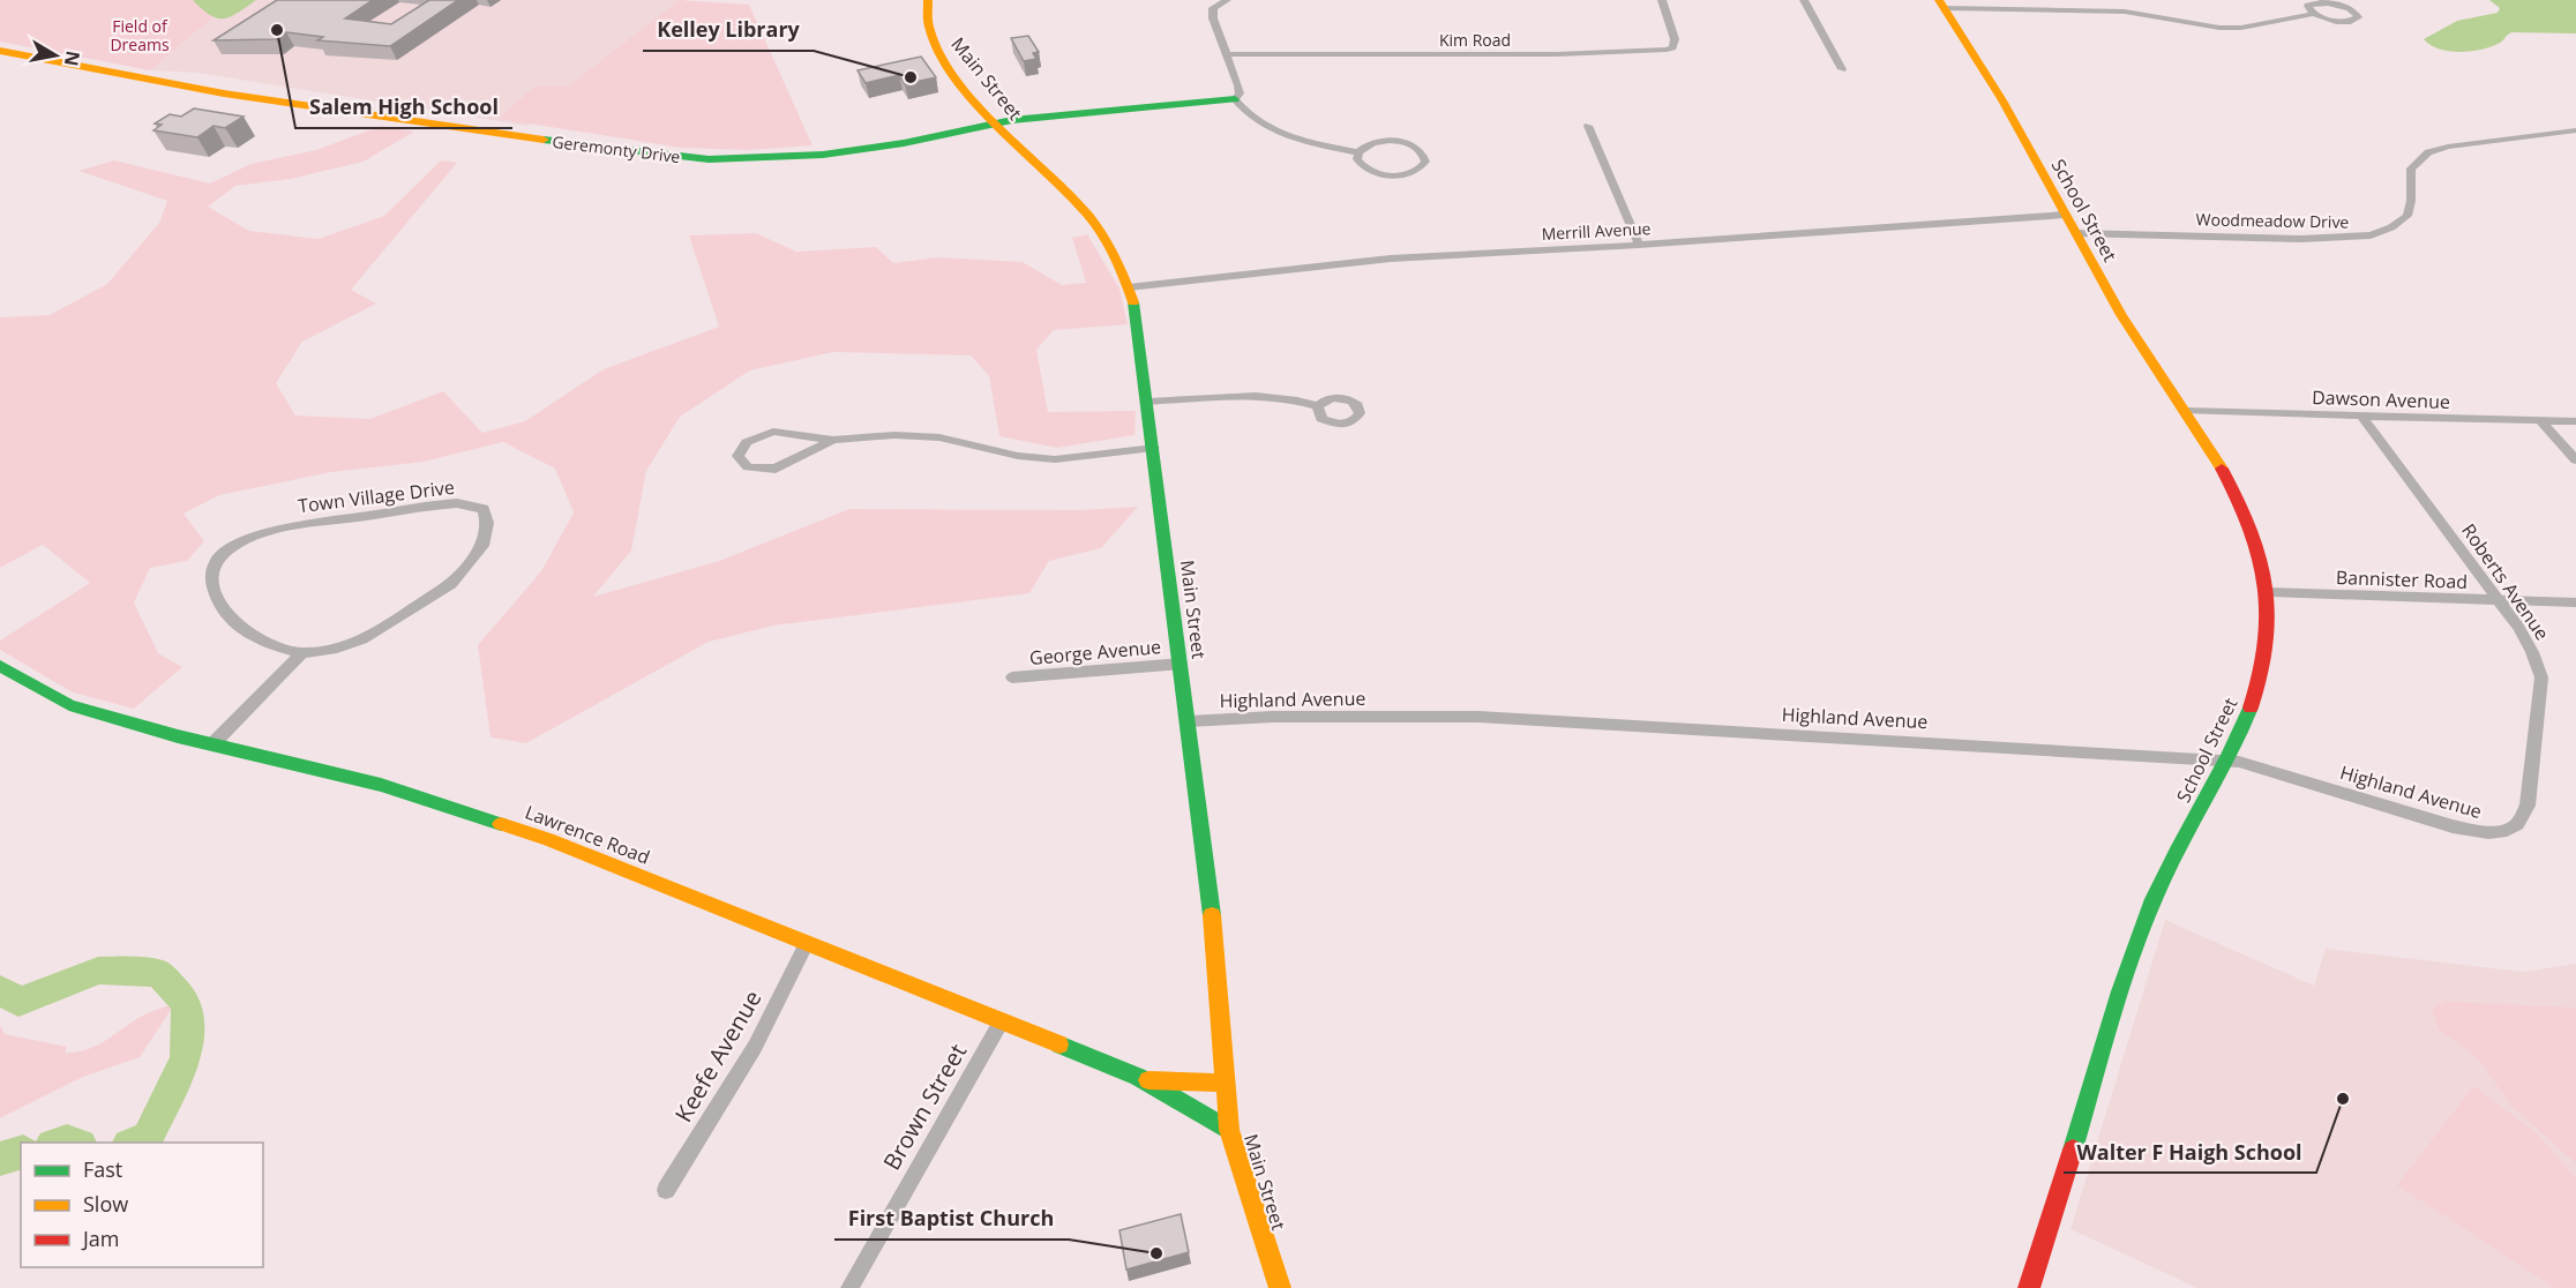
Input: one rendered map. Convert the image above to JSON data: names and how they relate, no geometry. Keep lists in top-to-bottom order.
{
  "streets": {
    "street": [
      "Kim Road",
      "Main Street",
      "Geremonty Drive",
      "School Street",
      "Woodmeadow Drive",
      "Merrill Avenue",
      "Dawson Avenue",
      "Town Village Drive",
      "Bannister Road",
      "Roberts Avenue",
      "George Avenue",
      "Highland Avenue",
      "Lawrence Road",
      "Keefe Avenue",
      "Brown Street"
    ]
  },
  "crossings": [
    ["Main Street", "Geremonty Drive"],
    ["Main Street", "Merrill Avenue"],
    ["Main Street", "George Avenue"],
    ["Main Street", "Highland Avenue"],
    ["Main Street", "Lawrence Road"],
    ["School Street", "Woodmeadow Drive"],
    ["School Street", "Merrill Avenue"],
    ["School Street", "Dawson Avenue"],
    ["School Street", "Bannister Road"],
    ["School Street", "Highland Avenue"],
    ["Dawson Avenue", "Roberts Avenue"],
    ["Bannister Road", "Roberts Avenue"],
    ["Roberts Avenue", "Highland Avenue"],
    ["Lawrence Road", "Keefe Avenue"],
    ["Lawrence Road", "Brown Street"]
  ],
  "parks": ["Field of Dreams"],
  "places": [
    "Salem High School",
    "Kelley Library",
    "Walter F Haigh School",
    "First Baptist Church"
  ],
  "legend": ["Fast", "Slow", "Jam"],
  "north": "right"
}
